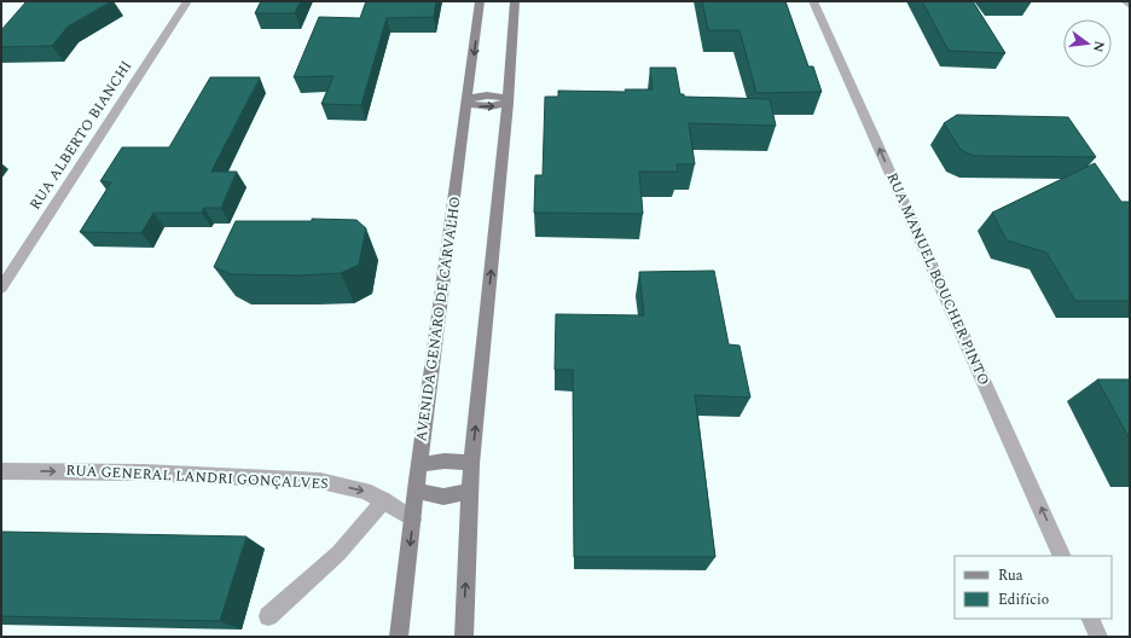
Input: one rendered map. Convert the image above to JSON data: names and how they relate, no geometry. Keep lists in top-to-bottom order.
{
  "streets": {
    "street": [
      "RUA ALBERTO BIANCHI",
      "RUA MANUEL BOUCHER PINTO",
      "AVENIDA GENARO DE CARVALHO",
      "RUA GENERAL LANDRI GONÇALVES"
    ]
  },
  "crossings": [
    ["AVENIDA GENARO DE CARVALHO", "RUA GENERAL LANDRI GONÇALVES"]
  ],
  "one_way": ["RUA MANUEL BOUCHER PINTO", "RUA GENERAL LANDRI GONÇALVES"],
  "legend": ["Rua", "Edifício"],
  "north": "right"
}
